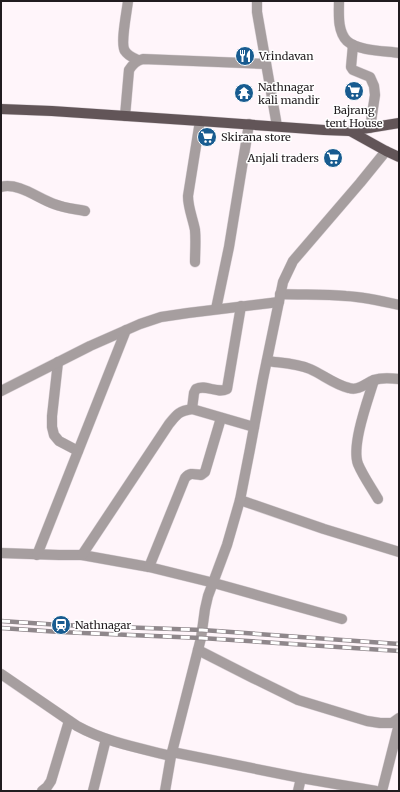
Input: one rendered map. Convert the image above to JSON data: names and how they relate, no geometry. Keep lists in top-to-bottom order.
{
  "places": {
    "restaurant": ["Vrindavan"],
    "supermarket": ["Bajrang tent House", "Skirana store", "Anjali traders"],
    "temple": ["Nathnagar kali mandir"],
    "station": ["Nathnagar"]
  }
}
